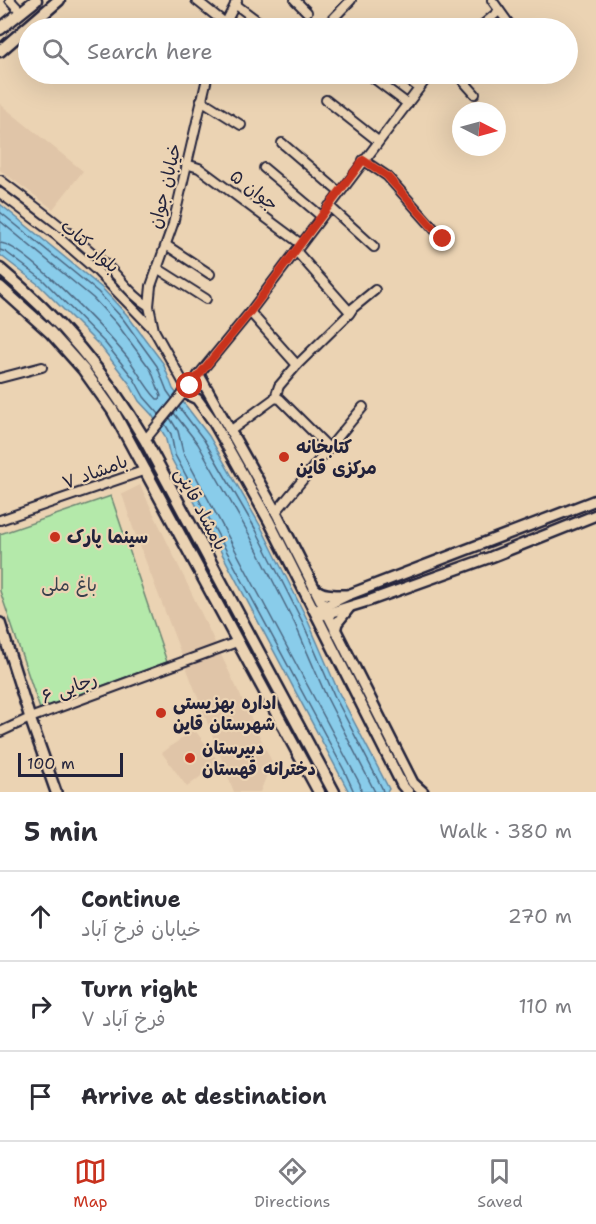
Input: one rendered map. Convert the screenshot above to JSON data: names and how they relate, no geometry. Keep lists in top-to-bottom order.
{
  "streets": {
    "main road": ["بامشاد قاینی"],
    "street": [
      "خیابان جوان",
      "جوان ۵",
      "بلوار کتاب",
      "بامشاد ۷",
      "رجایی ۶"
    ]
  },
  "crossings": [
    ["خیابان جوان", "جوان ۵"],
    ["خیابان جوان", "بلوار کتاب"],
    ["بامشاد ۷", "بامشاد قاینی"],
    ["بامشاد قاینی", "رجایی ۶"]
  ],
  "parks": ["باغ ملی"],
  "places": [
    "کتابخانه مرکزی قاین",
    "سینما پارک",
    "اداره بهزیستی شهرستان قاین",
    "دبیرستان دخترانه قهستان"
  ],
  "scale_bar": "100 m",
  "north": "right",
  "page": {
    "search": "Search here",
    "scale": "100 m",
    "heading": ["5 min", "Walk · 380 m"],
    "list": [
      ["Continue", "خیابان فرخ آباد", "270 m"],
      ["Turn right", "فرخ آباد ۷", "110 m"],
      "Arrive at destination"
    ],
    "nav": ["Map", "Directions", "Saved"]
  }
}
